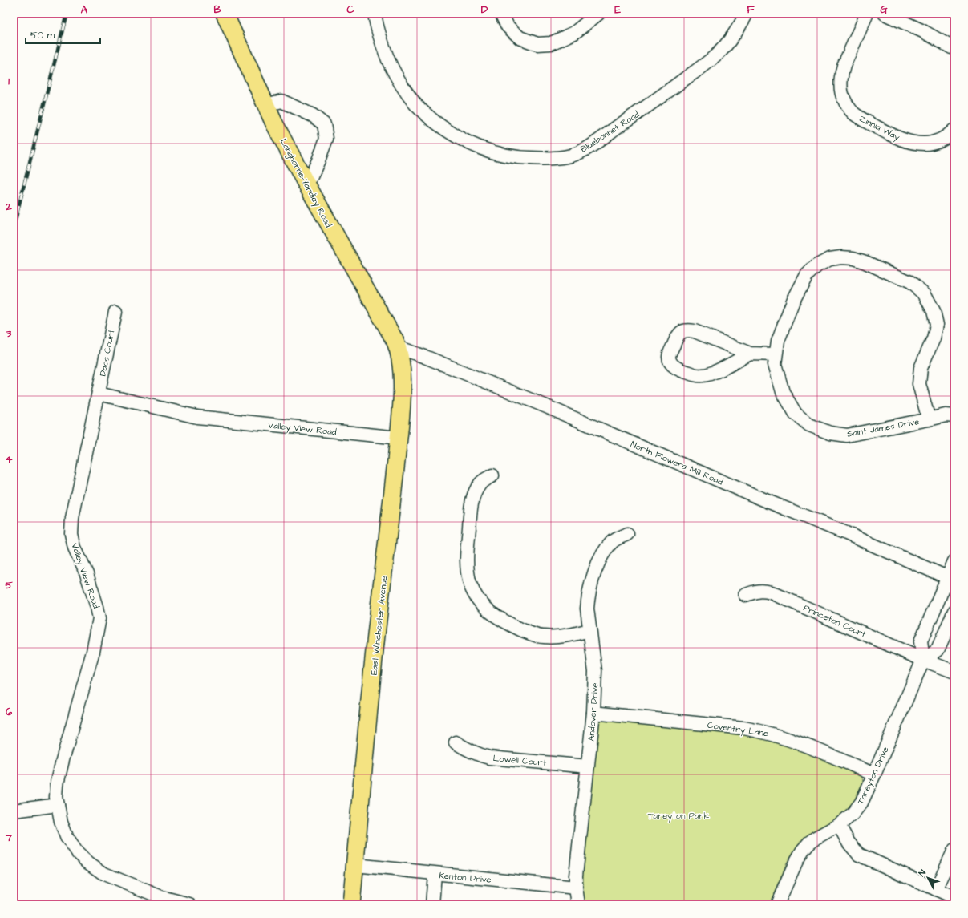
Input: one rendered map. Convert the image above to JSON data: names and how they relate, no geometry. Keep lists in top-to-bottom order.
{
  "streets": {
    "main road": ["Langhorne-Yardley Road", "East Winchester Avenue"],
    "street": [
      "Zinnia Way",
      "Bluebonnet Road",
      "Daos Court",
      "Saint James Drive",
      "Valley View Road",
      "North Flowers Mill Road",
      "Princeton Court",
      "Andover Drive",
      "Coventry Lane",
      "Lowell Court",
      "Tareyton Drive",
      "Kenton Drive"
    ]
  },
  "crossings": [
    ["Langhorne-Yardley Road", "North Flowers Mill Road"],
    ["Langhorne-Yardley Road", "East Winchester Avenue"],
    ["Daos Court", "Valley View Road"],
    ["Valley View Road", "East Winchester Avenue"],
    ["North Flowers Mill Road", "East Winchester Avenue"],
    ["Princeton Court", "Tareyton Drive"],
    ["East Winchester Avenue", "Kenton Drive"],
    ["Andover Drive", "Coventry Lane"],
    ["Andover Drive", "Lowell Court"],
    ["Andover Drive", "Kenton Drive"],
    ["Coventry Lane", "Tareyton Drive"]
  ],
  "parks": ["Tareyton Park"],
  "scale_bar": "50 m",
  "north": "top left",
  "grid": {
    "columns": [
      "A",
      "B",
      "C",
      "D",
      "E",
      "F",
      "G"
    ],
    "rows": [
      "1",
      "2",
      "3",
      "4",
      "5",
      "6",
      "7"
    ]
  }
}
